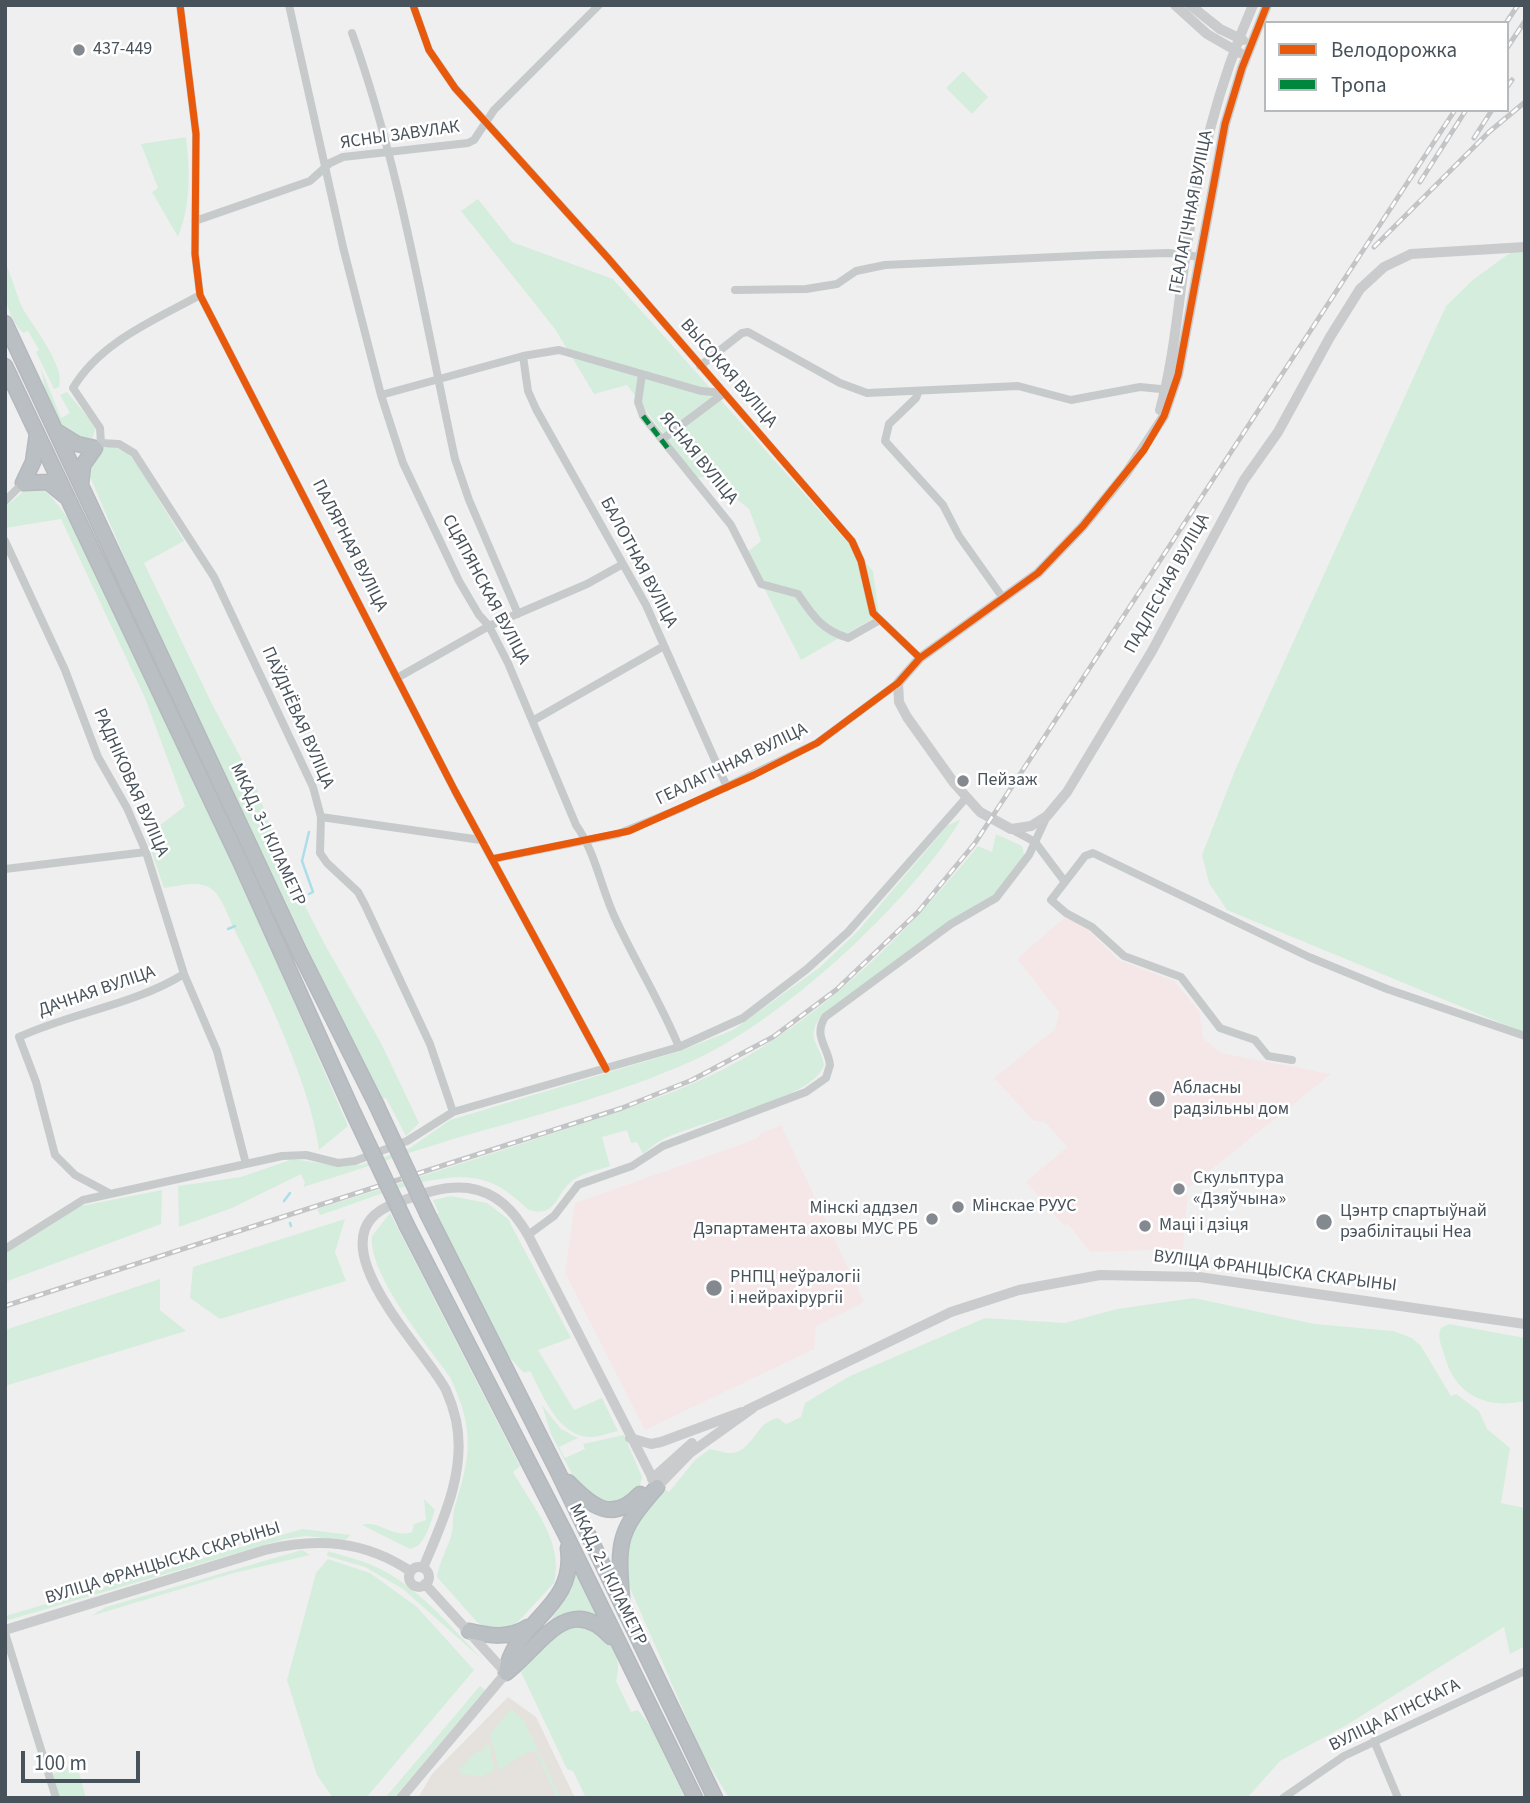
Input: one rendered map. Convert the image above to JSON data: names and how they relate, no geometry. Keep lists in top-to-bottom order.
{
  "streets": {
    "highway": ["МКАД, 3-І КІЛАМЕТР", "МКАД, 2-І КІЛАМЕТР"],
    "main road": ["ГЕАЛАГІЧНАЯ ВУЛІЦА", "ПАДЛЕСНАЯ ВУЛІЦА", "ВУЛІЦА ФРАНЦЫСКА СКАРЫНЫ"],
    "street": [
      "ЯСНЫ ЗАВУЛАК",
      "ВЫСОКАЯ ВУЛІЦА",
      "ЯСНАЯ ВУЛІЦА",
      "ПАЛЯРНАЯ ВУЛІЦА",
      "БАЛОТНАЯ ВУЛІЦА",
      "СЦЯПЯНСКАЯ ВУЛІЦА",
      "ПАЎДНЁВАЯ ВУЛІЦА",
      "РАДНІКОВАЯ ВУЛІЦА",
      "ДАЧНАЯ ВУЛІЦА",
      "ВУЛІЦА АГІНСКАГА"
    ]
  },
  "crossings": [
    ["ЯСНЫ ЗАВУЛАК", "ВЫСОКАЯ ВУЛІЦА"],
    ["ЯСНЫ ЗАВУЛАК", "ПАЛЯРНАЯ ВУЛІЦА"],
    ["ЯСНЫ ЗАВУЛАК", "СЦЯПЯНСКАЯ ВУЛІЦА"],
    ["ГЕАЛАГІЧНАЯ ВУЛІЦА", "ВЫСОКАЯ ВУЛІЦА"],
    ["ГЕАЛАГІЧНАЯ ВУЛІЦА", "ПАЛЯРНАЯ ВУЛІЦА"],
    ["ГЕАЛАГІЧНАЯ ВУЛІЦА", "БАЛОТНАЯ ВУЛІЦА"],
    ["ГЕАЛАГІЧНАЯ ВУЛІЦА", "СЦЯПЯНСКАЯ ВУЛІЦА"],
    ["ВЫСОКАЯ ВУЛІЦА", "ЯСНАЯ ВУЛІЦА"],
    ["РАДНІКОВАЯ ВУЛІЦА", "ДАЧНАЯ ВУЛІЦА"],
    ["МКАД, 3-І КІЛАМЕТР", "МКАД, 2-І КІЛАМЕТР"]
  ],
  "places": [
    "437-449",
    "Пейзаж",
    "Абласны радзільны дом",
    "Скульптура «Дзяўчына»",
    "Мінскае РУУС",
    "Мінскі аддзел Дэпартамента аховы МУС РБ",
    "Цэнтр спартыўнай рэабілітацыі Неа",
    "Маці і дзіця",
    "РНПЦ неўралогіі і нейрахірургіі"
  ],
  "legend": ["Велодорожка", "Тропа"],
  "scale_bar": "100 m"
}
